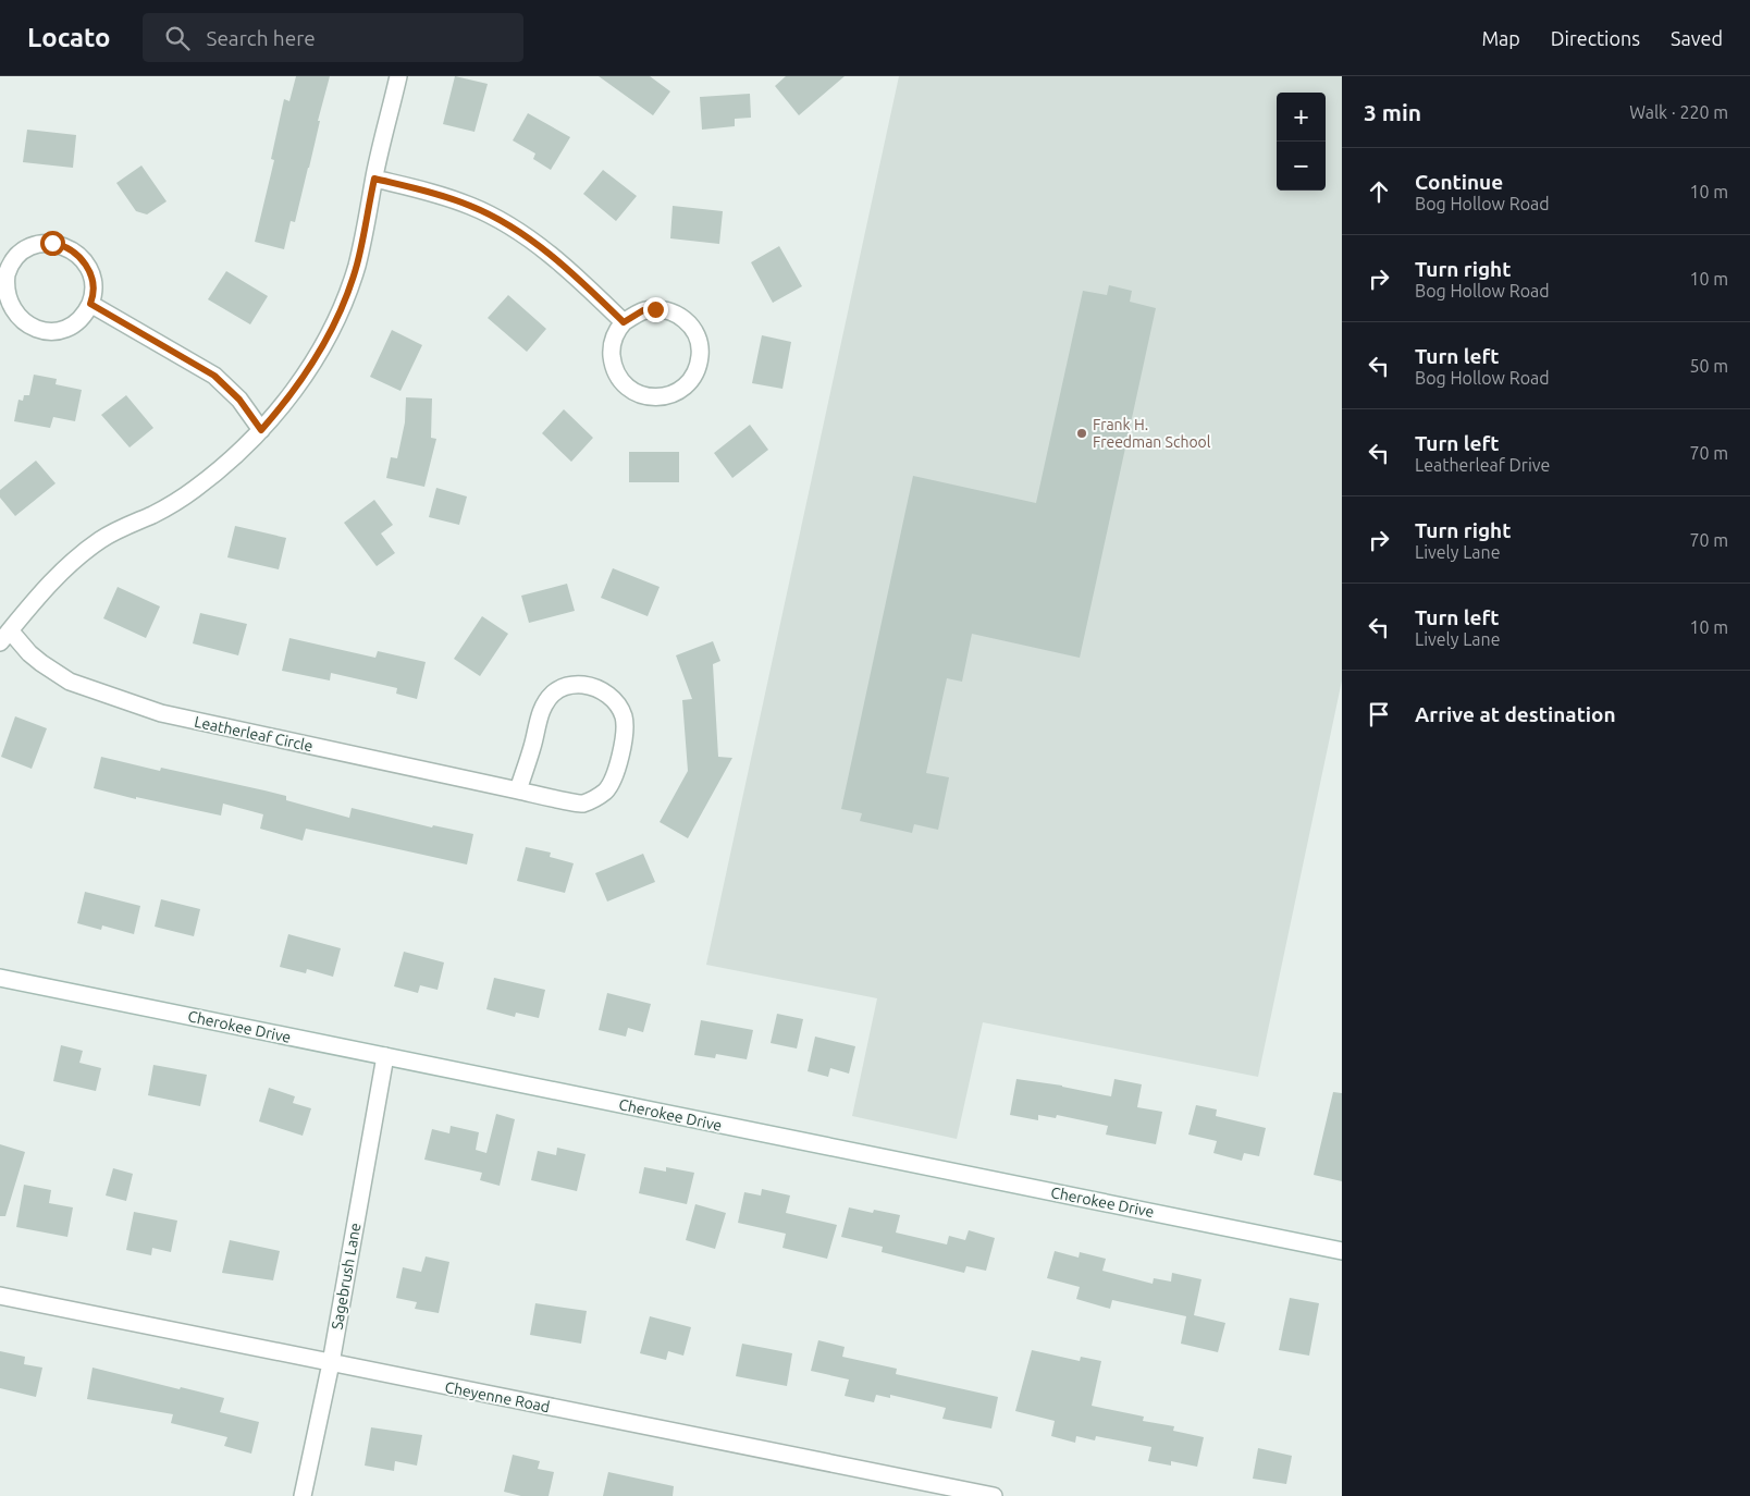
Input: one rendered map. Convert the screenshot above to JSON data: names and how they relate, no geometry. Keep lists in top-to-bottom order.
{
  "streets": {
    "street": [
      "Leatherleaf Circle",
      "Cherokee Drive",
      "Sagebrush Lane",
      "Cheyenne Road"
    ]
  },
  "crossings": [
    ["Cherokee Drive", "Sagebrush Lane"],
    ["Sagebrush Lane", "Cheyenne Road"]
  ],
  "places": ["Frank H. Freedman School"],
  "page": {
    "header": "Locato",
    "search": "Search here",
    "nav": ["Map", "Directions", "Saved"],
    "heading": ["3 min", "Walk · 220 m"],
    "map_buttons": ["+", "−"],
    "list": [
      ["Continue", "Bog Hollow Road", "10 m"],
      ["Turn right", "Bog Hollow Road", "10 m"],
      ["Turn left", "Bog Hollow Road", "50 m"],
      ["Turn left", "Leatherleaf Drive", "70 m"],
      ["Turn right", "Lively Lane", "70 m"],
      ["Turn left", "Lively Lane", "10 m"],
      "Arrive at destination"
    ]
  }
}
